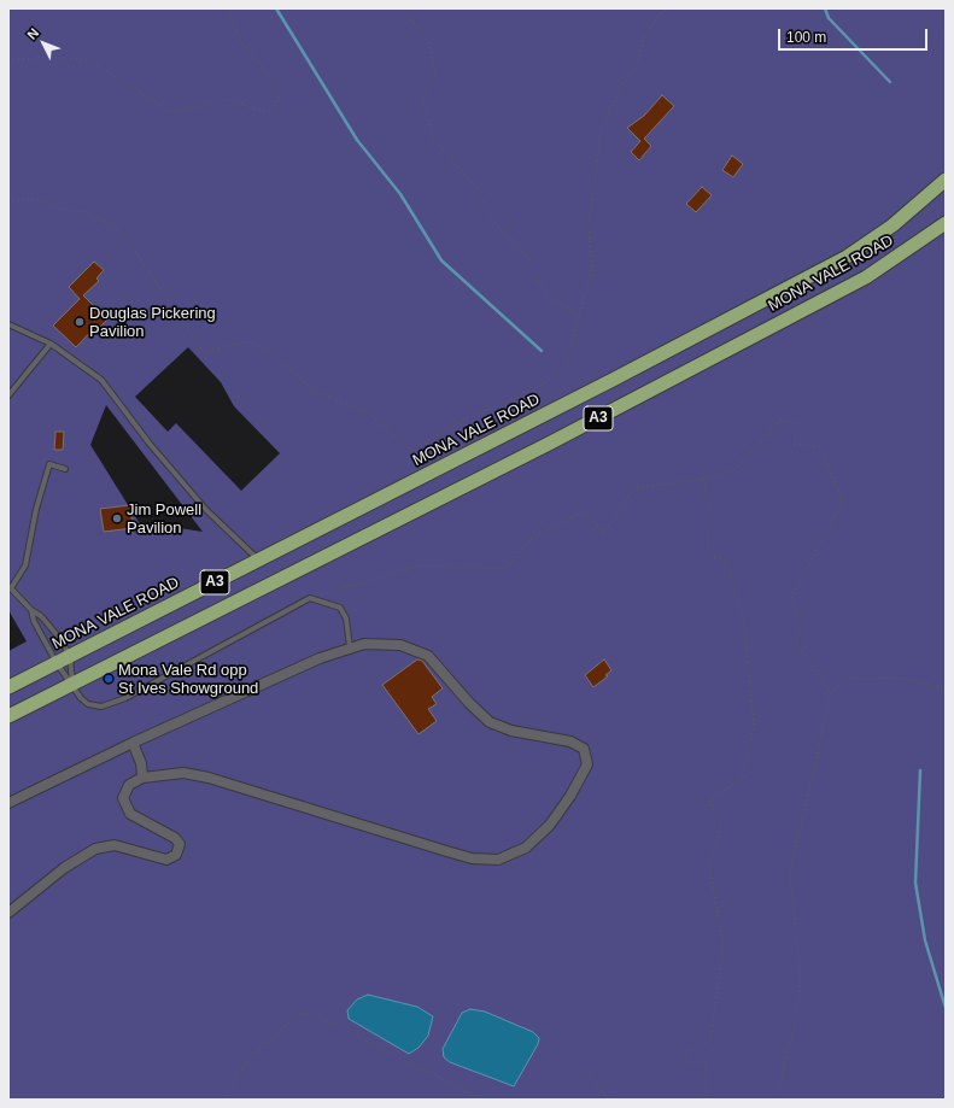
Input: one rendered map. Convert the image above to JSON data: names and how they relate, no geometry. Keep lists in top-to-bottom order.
{
  "streets": {
    "highway": ["MONA VALE ROAD", "A3"]
  },
  "places": ["Douglas Pickering Pavilion", "Jim Powell Pavilion", "Mona Vale Rd opp St Ives Showground"],
  "scale_bar": "100 m",
  "north": "top left"
}
